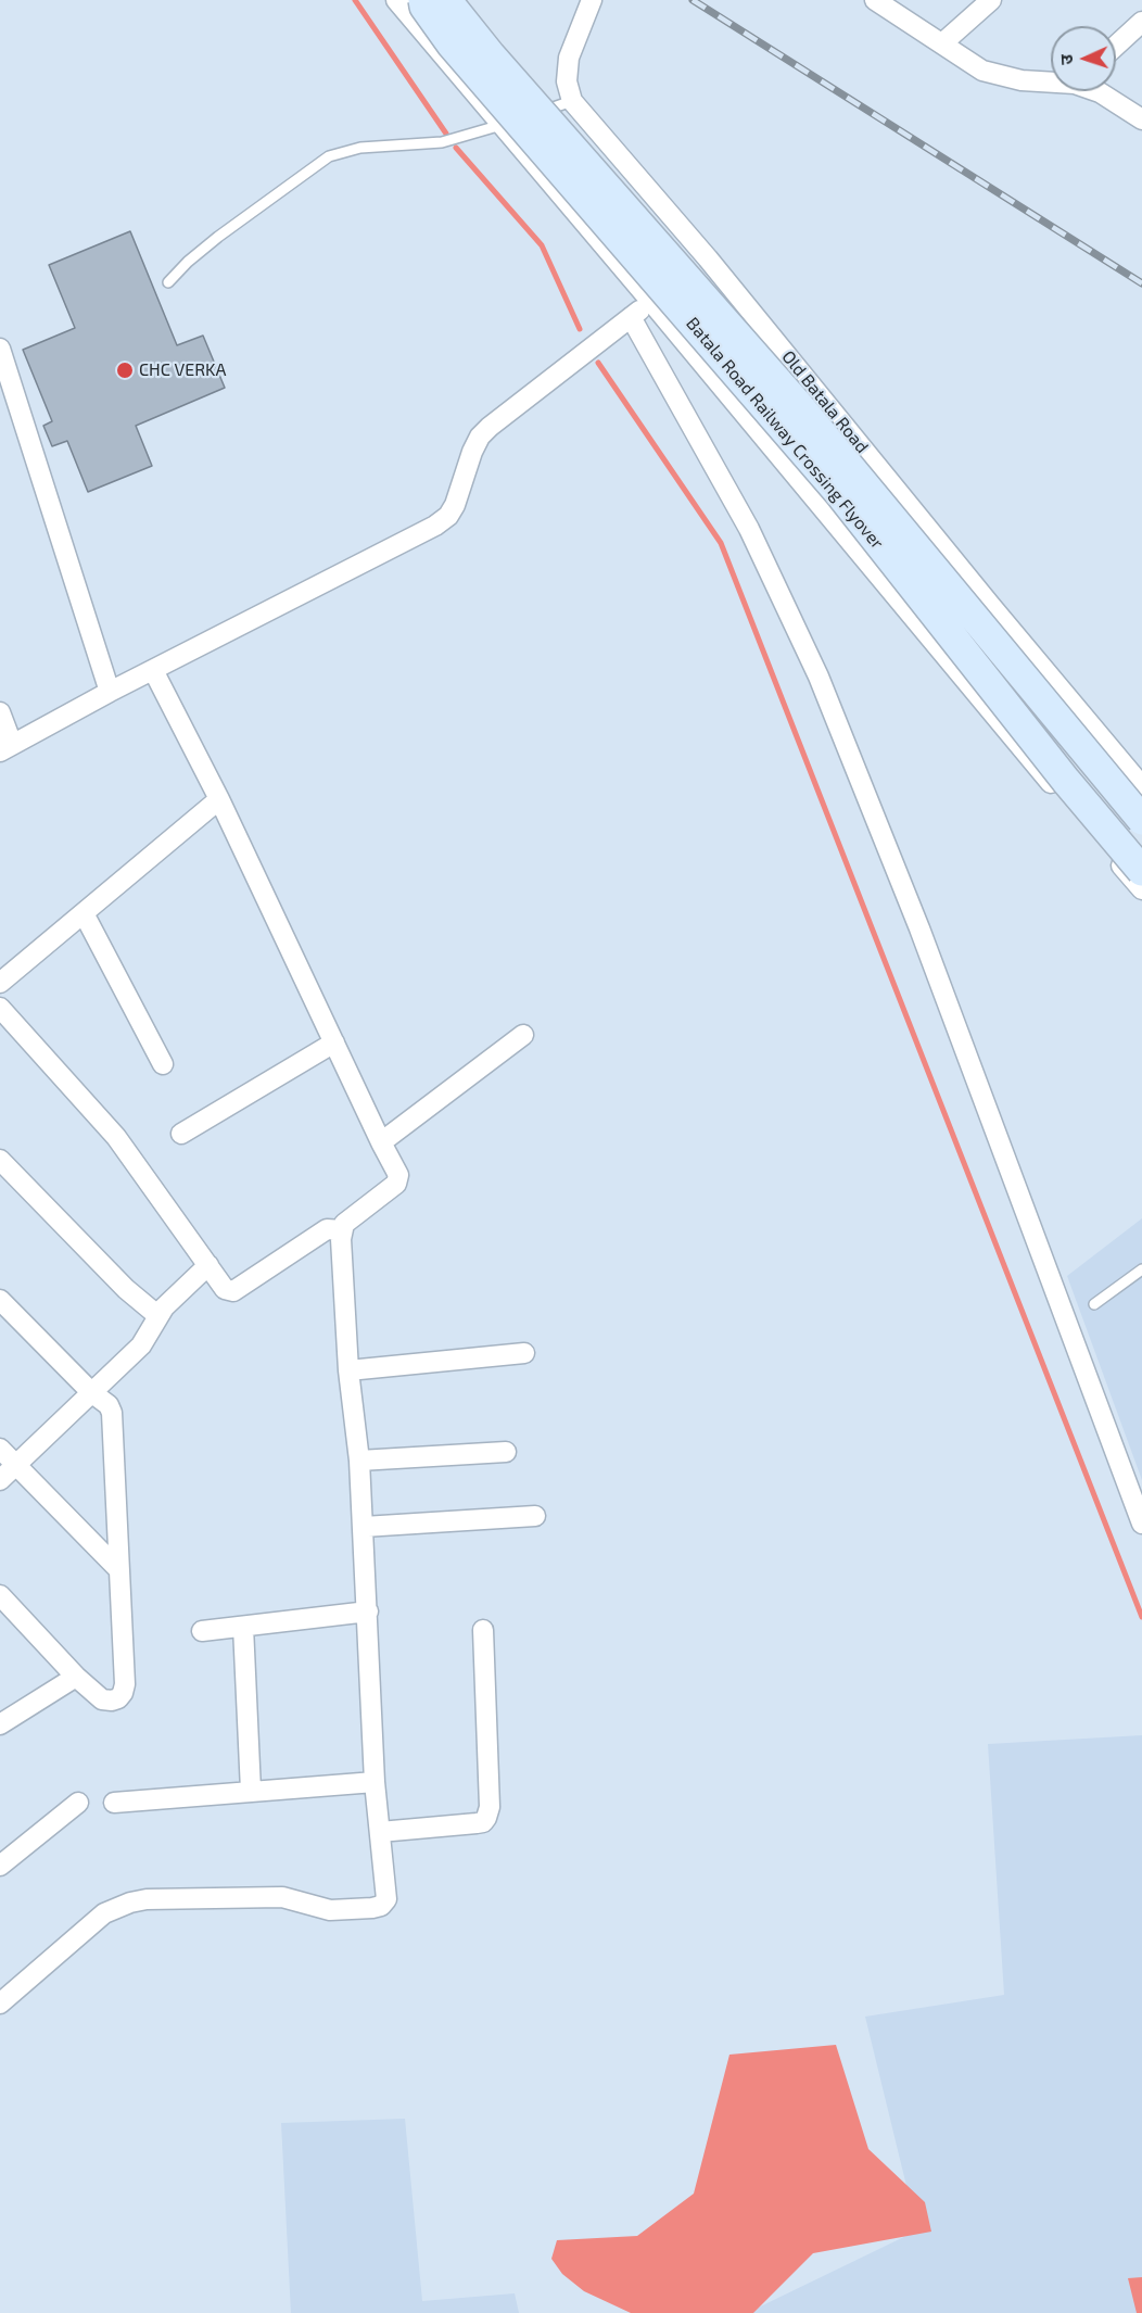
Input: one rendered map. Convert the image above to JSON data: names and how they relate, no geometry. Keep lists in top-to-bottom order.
{
  "streets": {
    "main road": ["Batala Road Railway Crossing Flyover"],
    "street": ["Old Batala Road"]
  },
  "places": ["CHC VERKA"],
  "north": "left"
}
